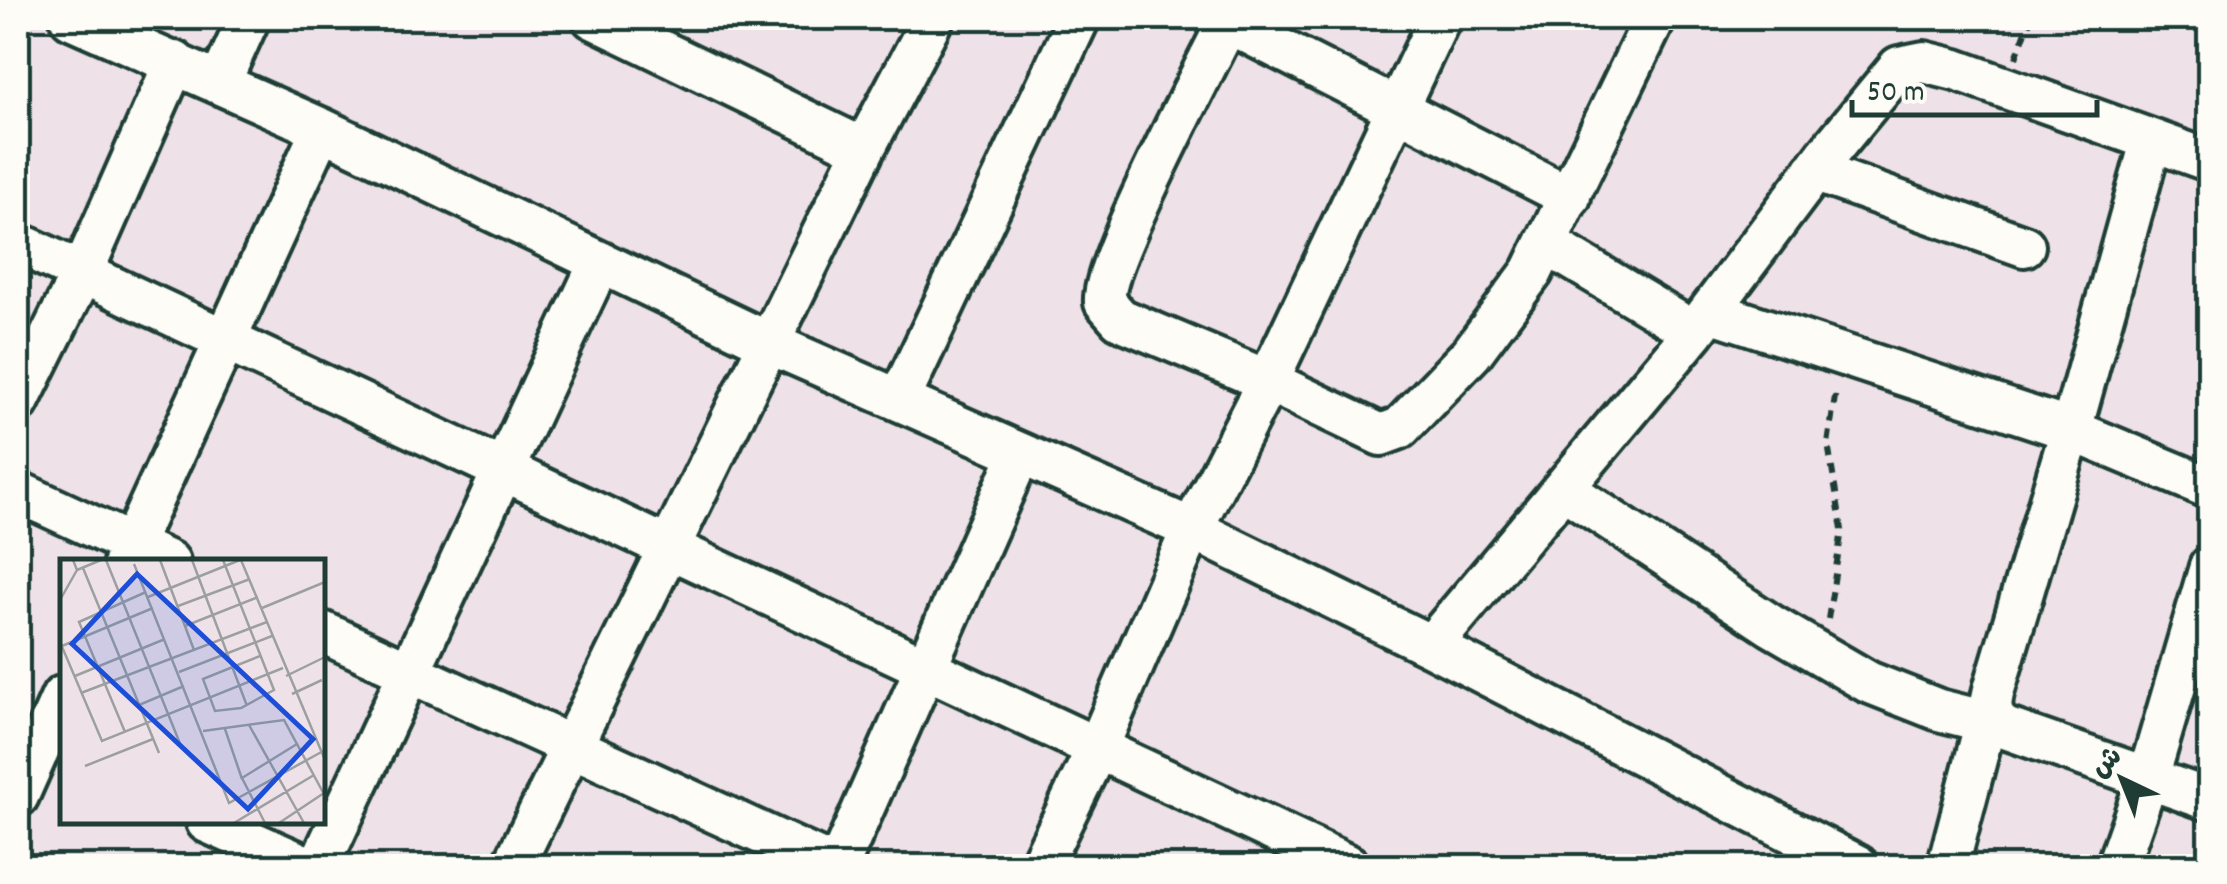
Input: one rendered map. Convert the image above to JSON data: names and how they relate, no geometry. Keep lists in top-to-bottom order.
{
  "scale_bar": "50 m",
  "north": "top left"
}
